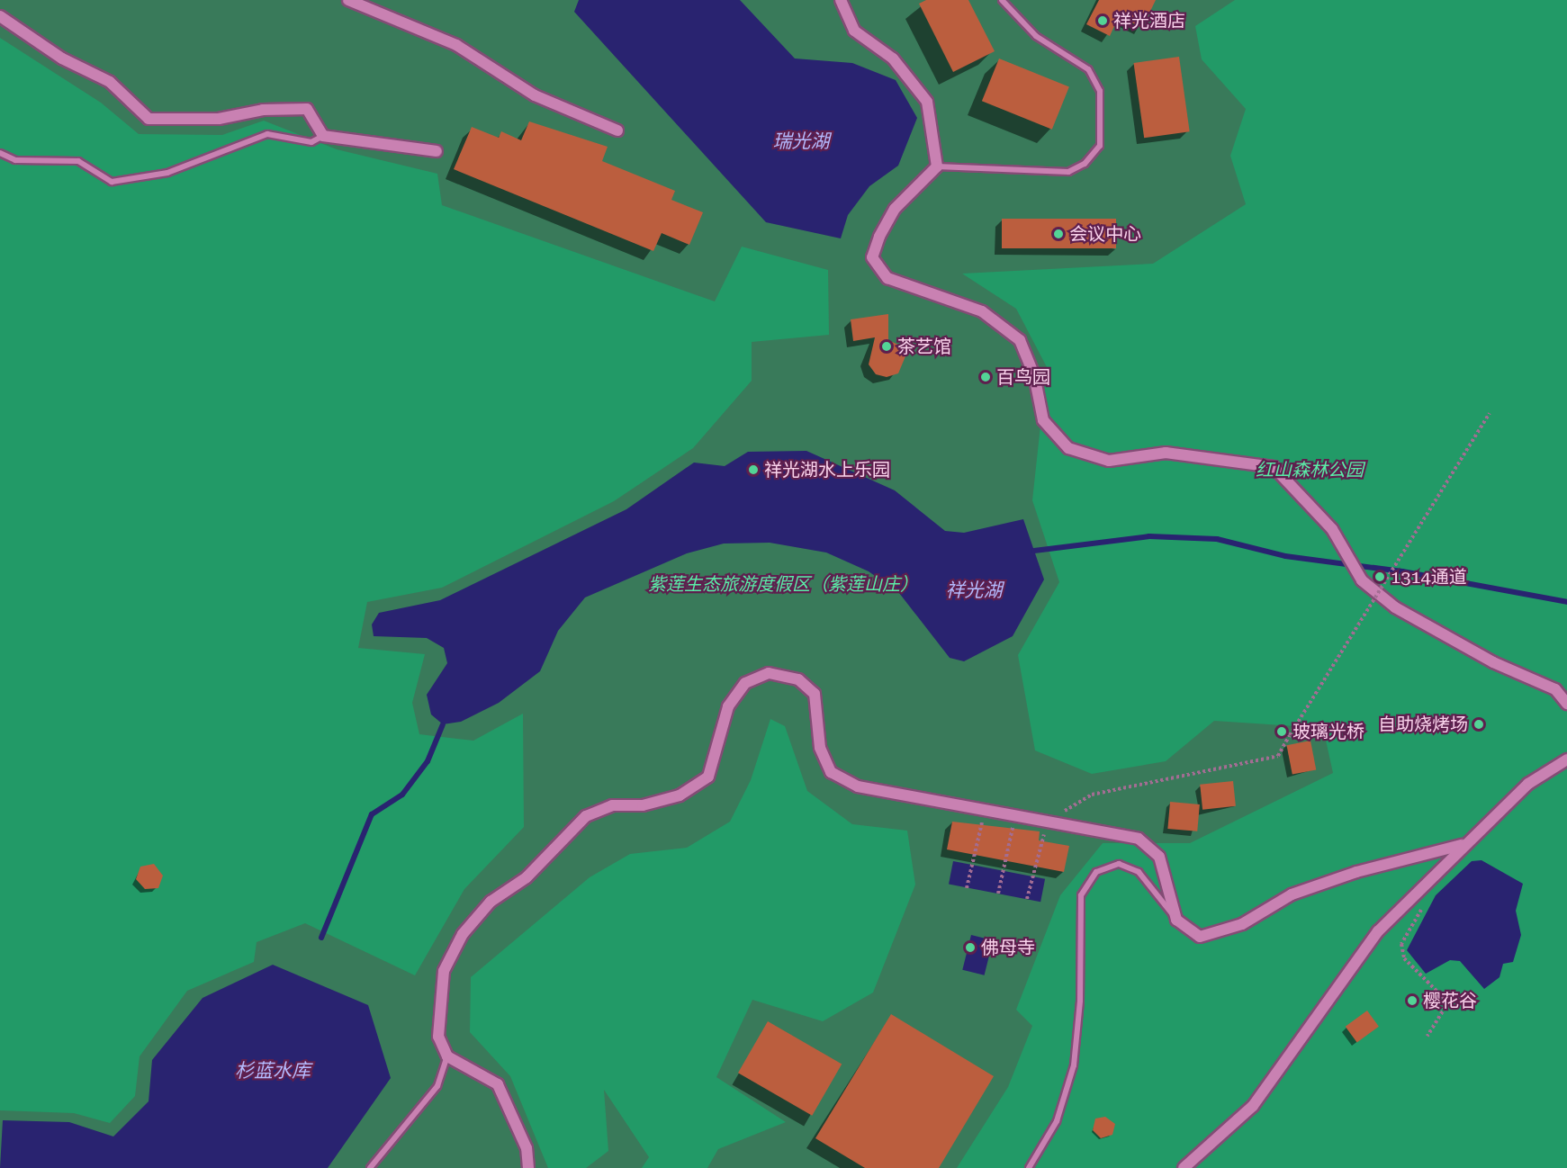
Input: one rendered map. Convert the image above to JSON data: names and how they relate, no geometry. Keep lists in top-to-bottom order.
{
  "water": ["瑞光湖", "祥光湖", "杉蓝水库"],
  "parks": ["红山森林公园", "紫莲生态旅游度假区（紫莲山庄）"],
  "places": [
    "祥光酒店",
    "会议中心",
    "茶艺馆",
    "百鸟园",
    "祥光湖水上乐园",
    "1314通道",
    "自助烧烤场",
    "玻璃光桥",
    "佛母寺",
    "樱花谷"
  ]
}
